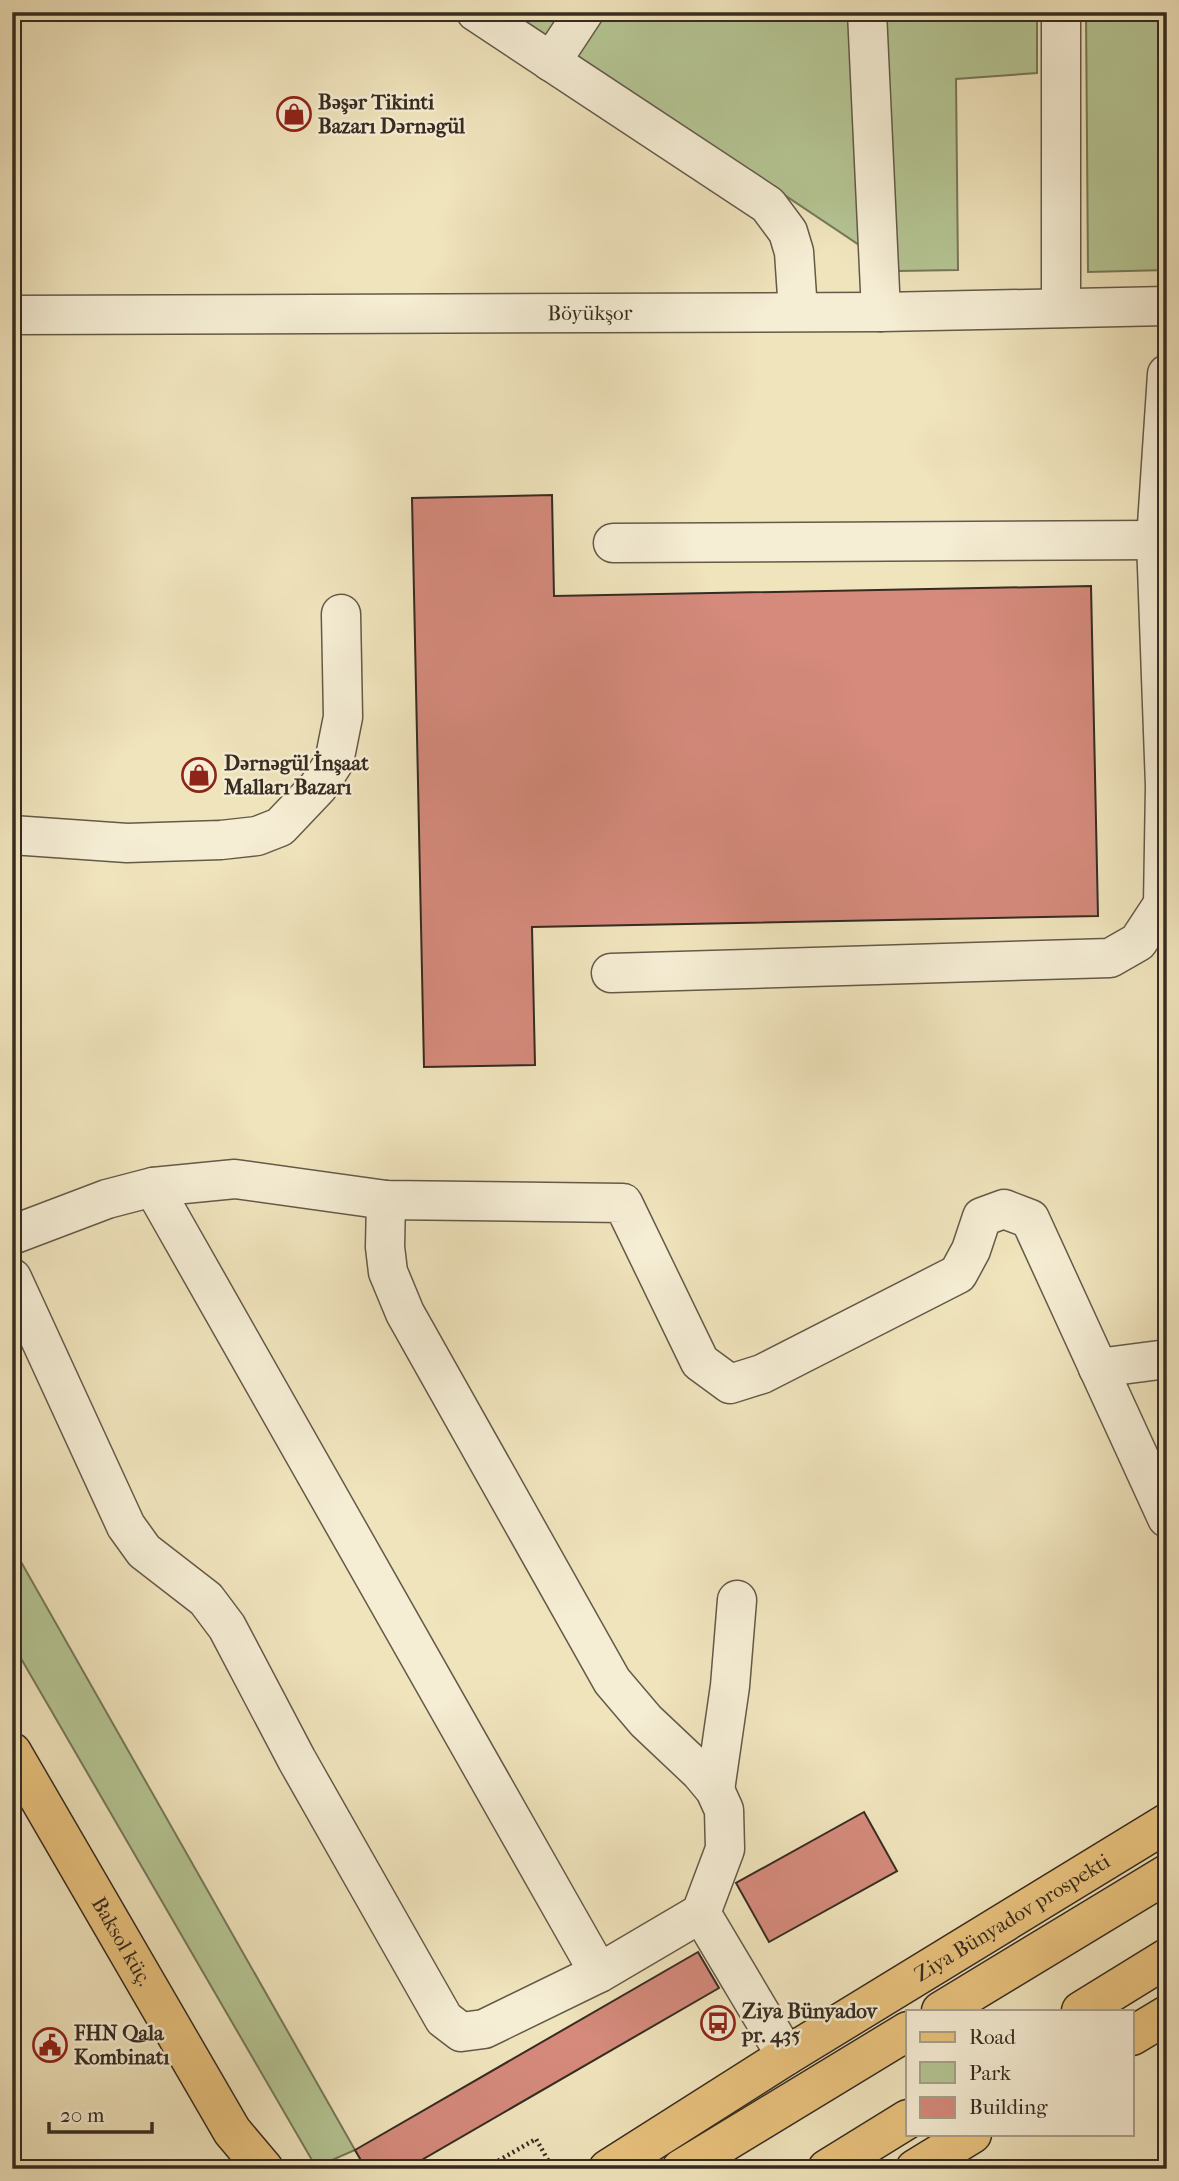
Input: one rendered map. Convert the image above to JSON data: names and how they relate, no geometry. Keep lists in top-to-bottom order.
{
  "streets": {
    "main road": ["Ziya Bünyadov prospekti", "Baksol küç."],
    "street": ["Böyükşor"]
  },
  "places": {
    "shop": ["Bəşər Tikinti Bazarı Dərnəgül", "Dərnəgül İnşaat Malları Bazarı"],
    "bus stop": ["Ziya Bünyadov pr. 435"],
    "public building": ["FHN Qala Kombinatı"]
  },
  "legend": ["Road", "Park", "Building"],
  "scale_bar": "20 m"
}
